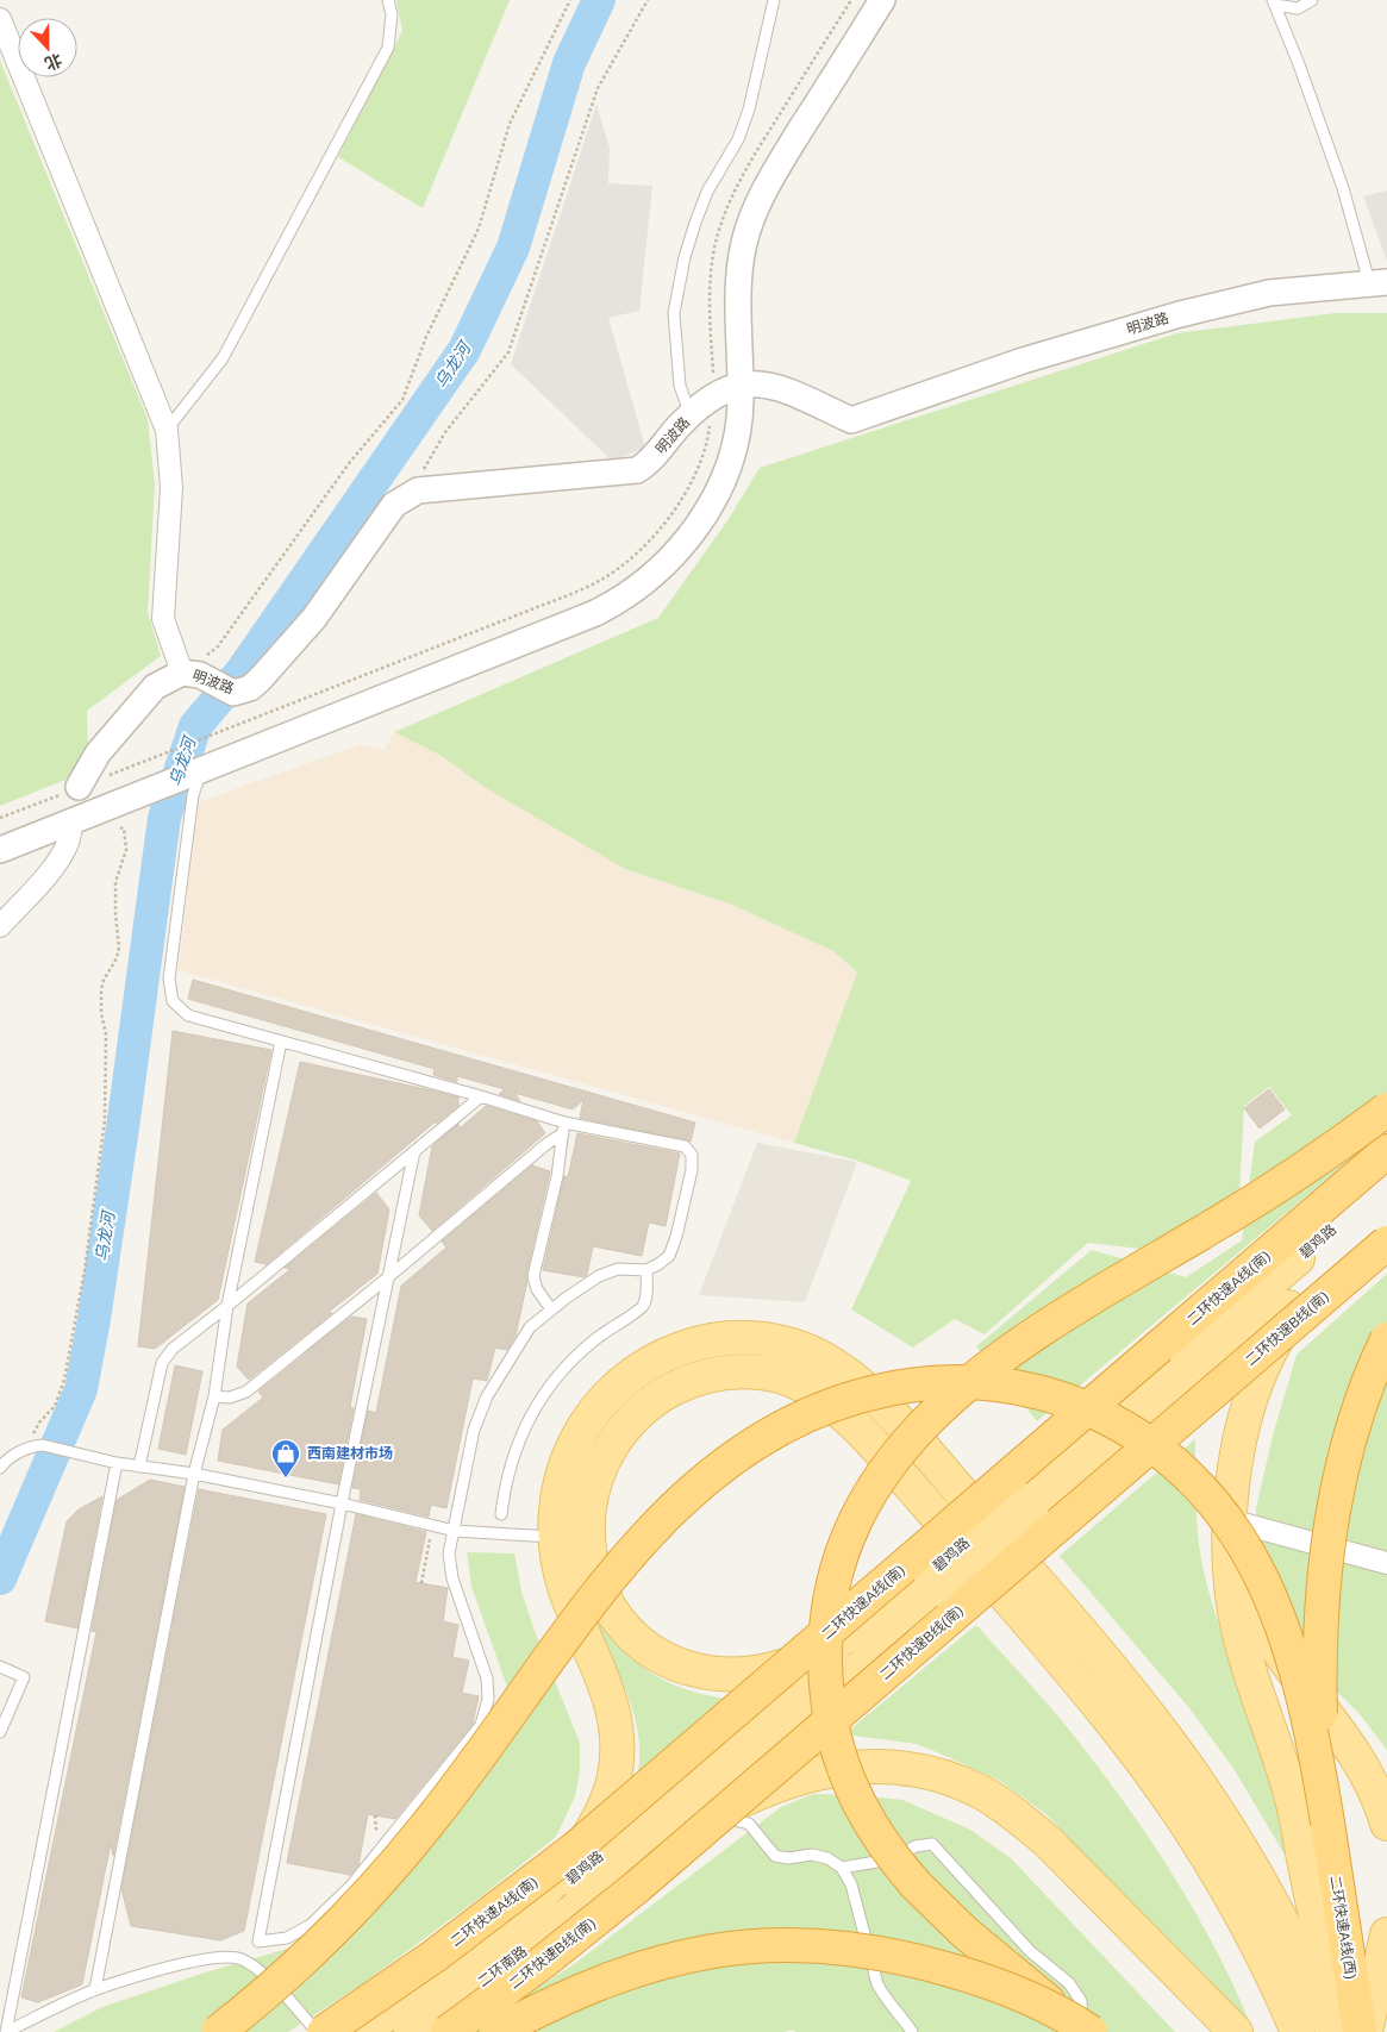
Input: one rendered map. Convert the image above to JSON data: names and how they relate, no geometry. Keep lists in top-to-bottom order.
{
  "streets": {
    "highway": [
      "碧鸡路",
      "二环快速A线(南)",
      "二环快速B线(南)",
      "二环快速A线(西)"
    ],
    "main road": ["二环南路"],
    "street": ["明波路"]
  },
  "crossings": [
    ["碧鸡路", "二环南路"]
  ],
  "water": ["乌龙河"],
  "places": {
    "shop": ["西南建材市场"]
  },
  "north": "bottom"
}
